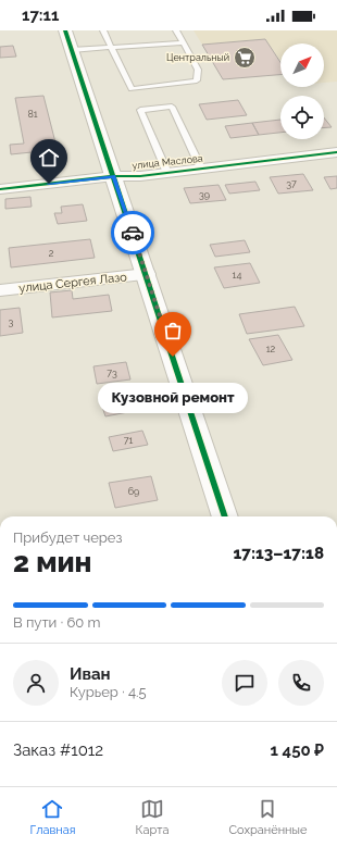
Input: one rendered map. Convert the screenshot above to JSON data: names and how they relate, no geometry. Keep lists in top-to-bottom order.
{
  "streets": {
    "street": ["улица Маслова", "улица Сергея Лазо"]
  },
  "places": {
    "supermarket": ["Центральный"],
    "other": ["Кузовной ремонт"]
  },
  "house_numbers": [
    "81",
    "37",
    "39",
    "2",
    "14",
    "3",
    "12",
    "73",
    "71",
    "69"
  ],
  "north": "top right",
  "page": {
    "status": "17:11",
    "bubble": "Кузовной ремонт",
    "heading": ["2 мин", "Прибудет через", "17:13–17:18"],
    "panel": [
      "Иван",
      "Курьер · 4.5",
      "Заказ #1012",
      "1 450 ₽"
    ],
    "bar": "В пути · 60 m",
    "tabs": ["Главная", "Карта", "Сохранённые"]
  }
}
